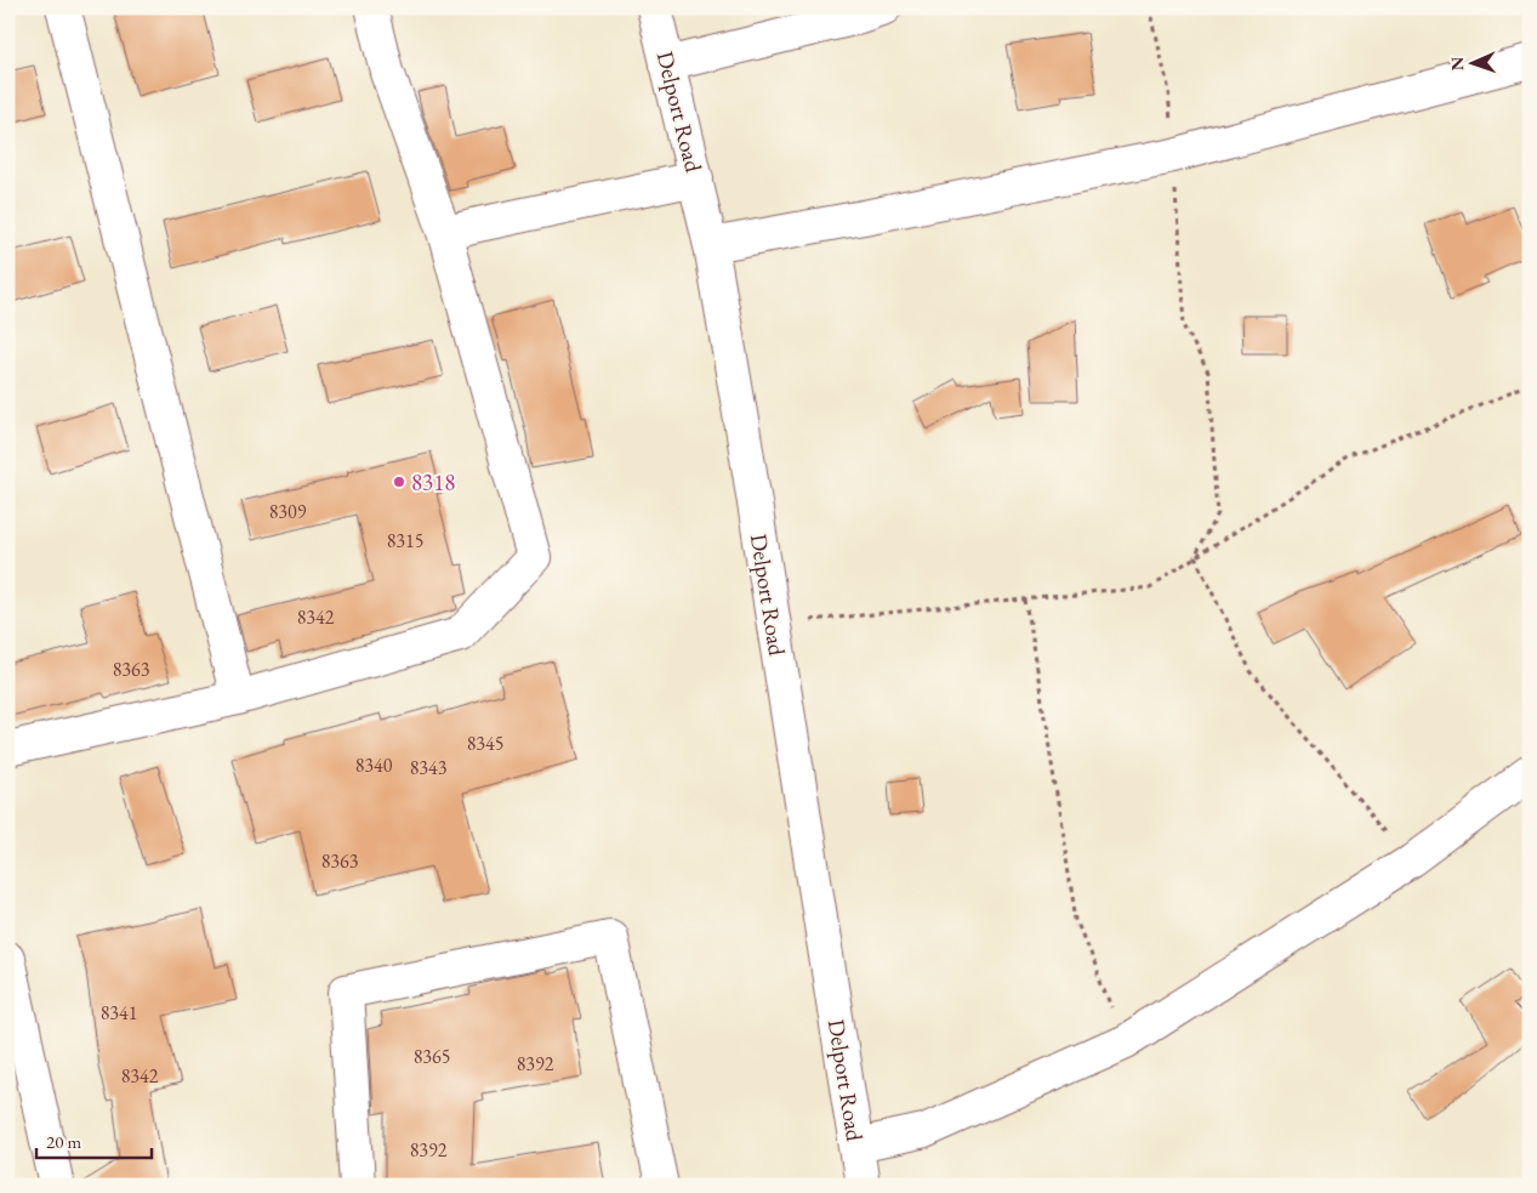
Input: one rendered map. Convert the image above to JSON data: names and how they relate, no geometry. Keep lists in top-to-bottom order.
{
  "streets": {
    "street": ["Delport Road"]
  },
  "places": ["8318"],
  "house_numbers": [
    "8309",
    "8315",
    "8342",
    "8363",
    "8345",
    "8340",
    "8343",
    "8363",
    "8341",
    "8365",
    "8392",
    "8342",
    "8392"
  ],
  "scale_bar": "20 m",
  "north": "left"
}
